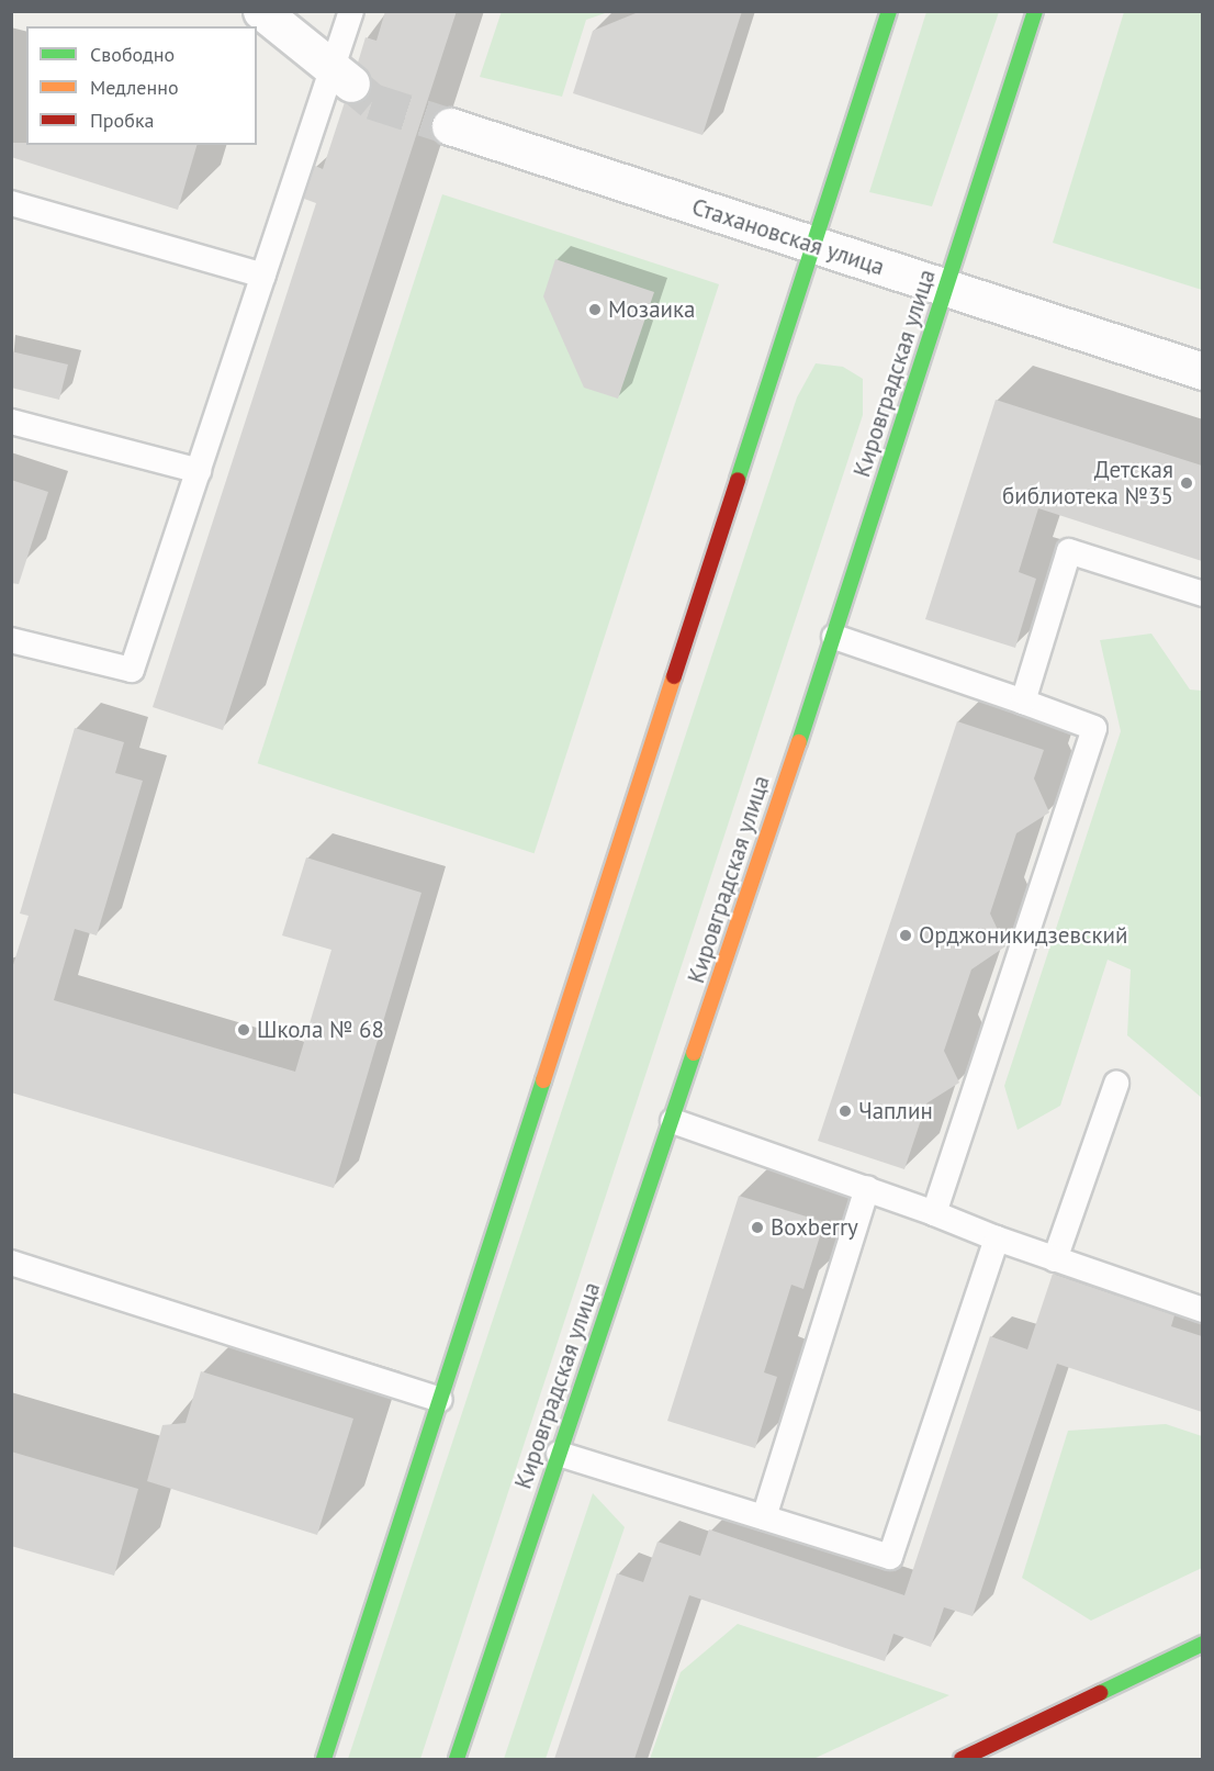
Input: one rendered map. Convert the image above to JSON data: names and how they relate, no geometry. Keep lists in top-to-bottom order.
{
  "streets": {
    "main road": ["Кировградская улица"],
    "street": ["Стахановская улица"]
  },
  "crossings": [
    ["Стахановская улица", "Кировградская улица"]
  ],
  "places": [
    "Мозаика",
    "Детская библиотека №35",
    "Орджоникидзевский",
    "Школа № 68",
    "Чаплин",
    "Boxberry"
  ],
  "legend": ["Свободно", "Медленно", "Пробка"]
}
